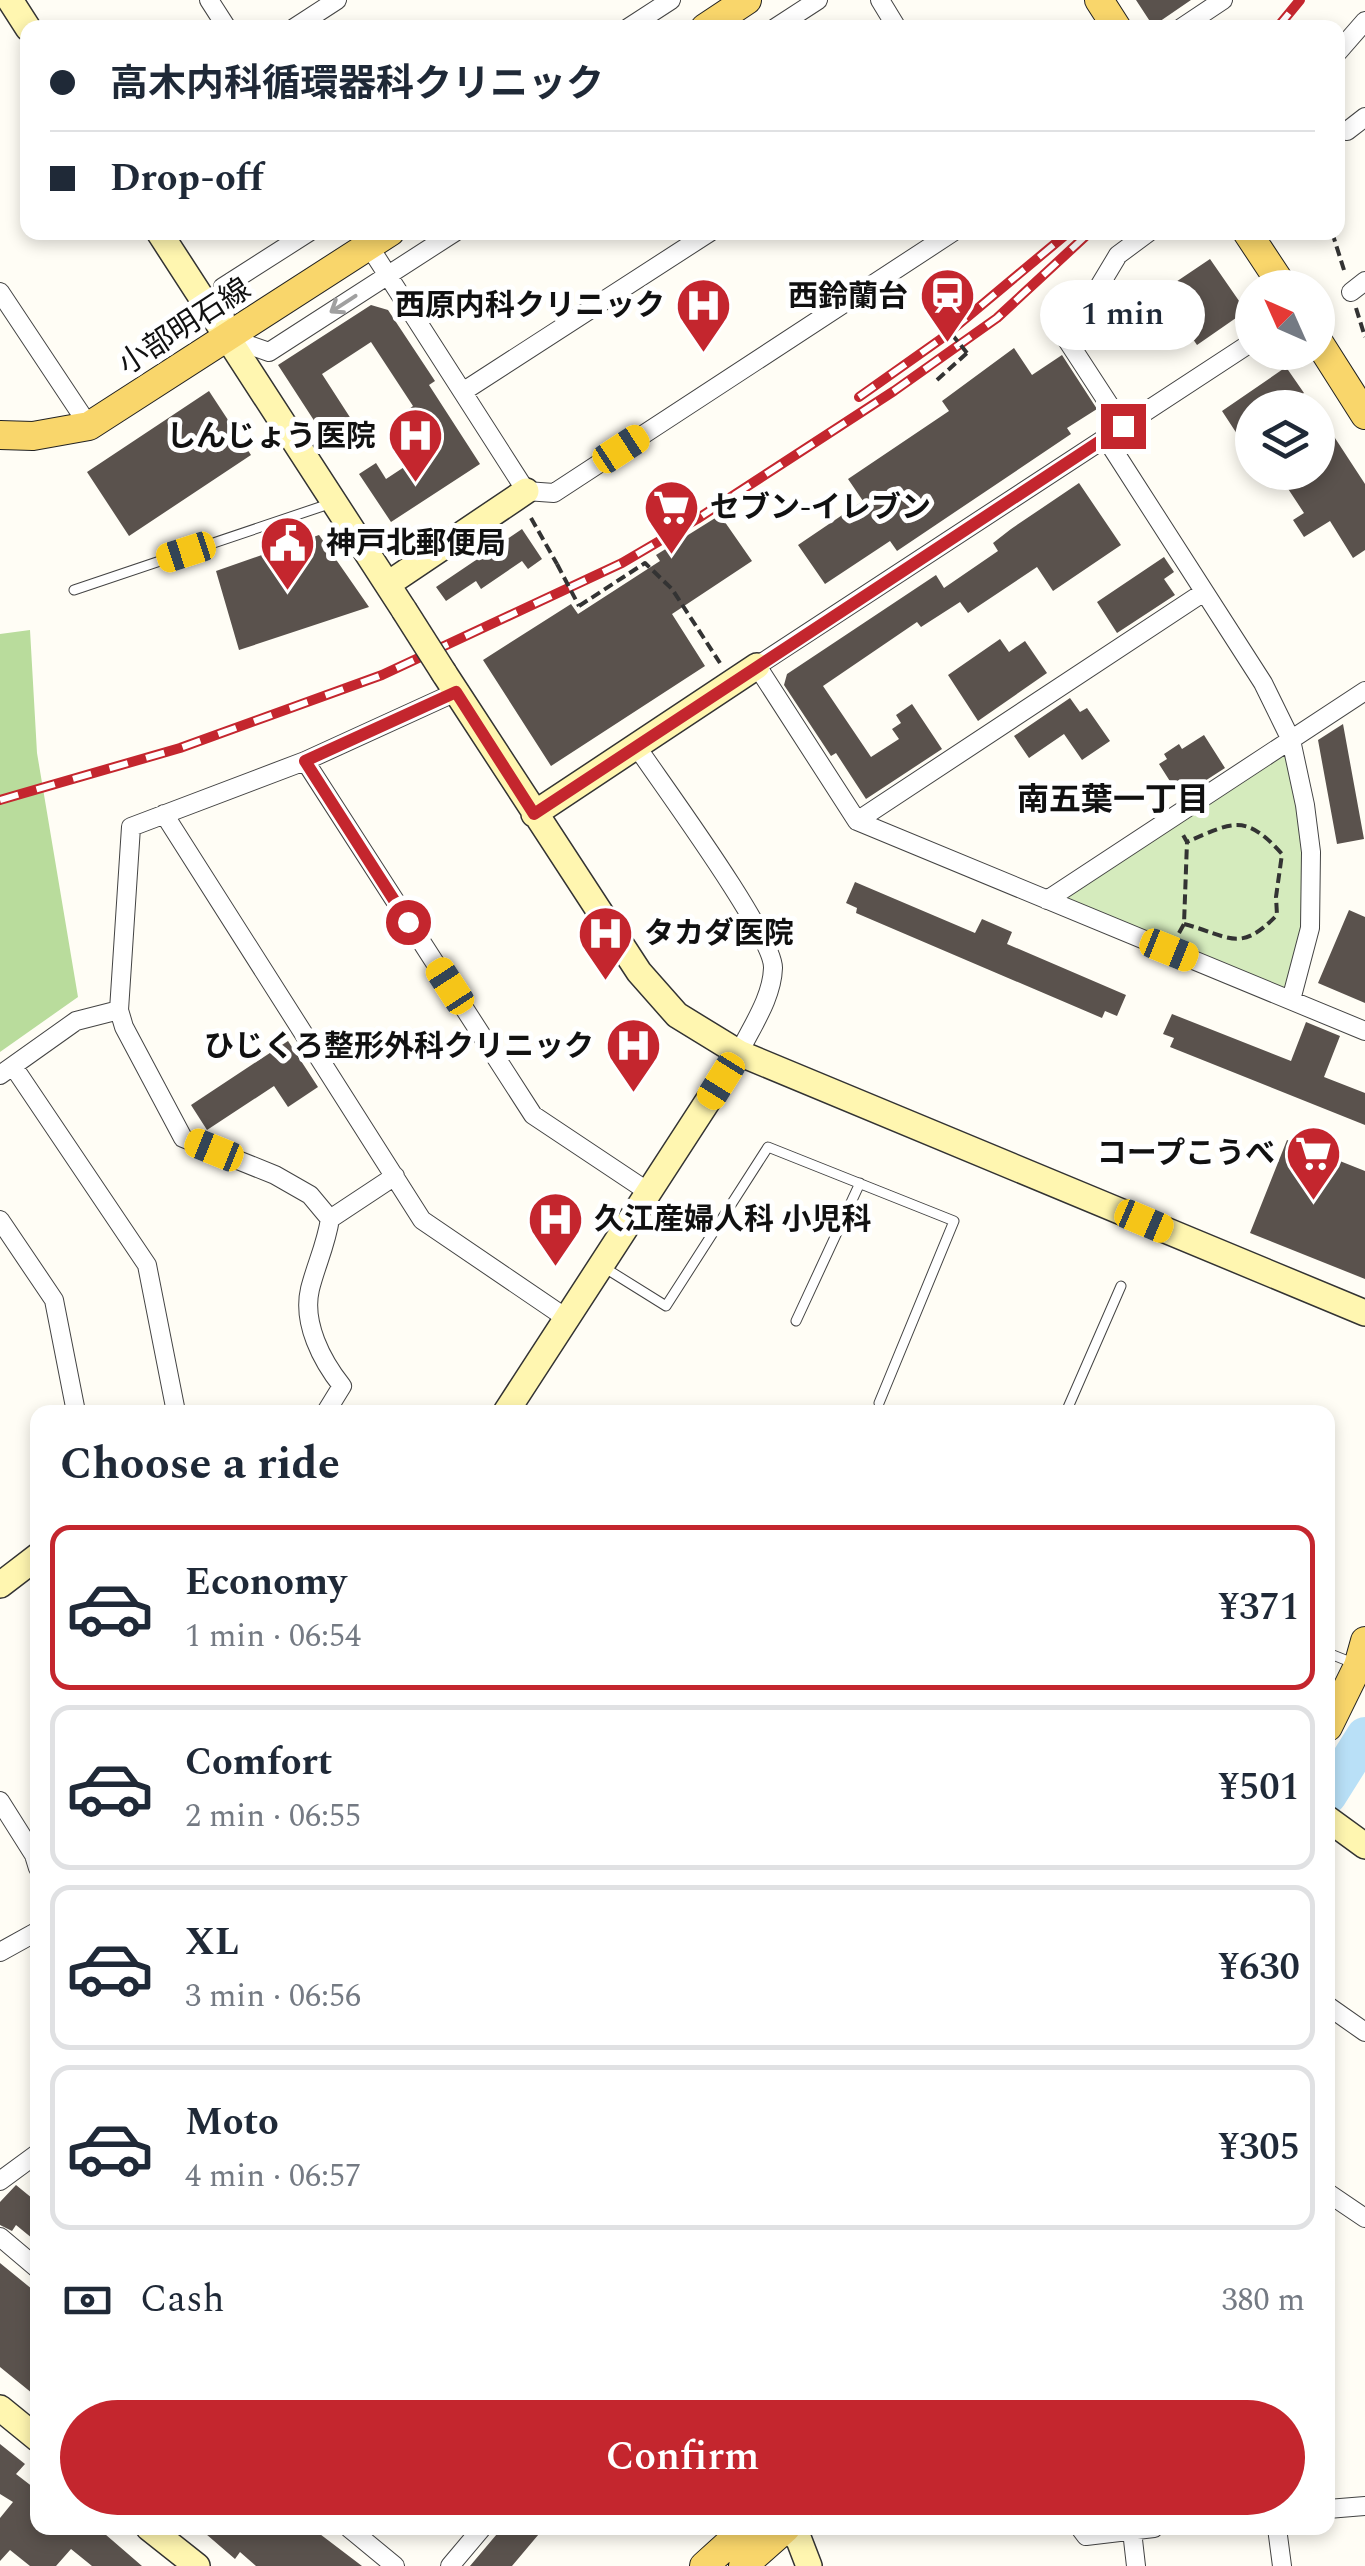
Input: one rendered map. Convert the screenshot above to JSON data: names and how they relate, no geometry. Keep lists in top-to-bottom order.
{
  "streets": {
    "main road": ["小部明石線"]
  },
  "districts": ["南五葉一丁目"],
  "places": {
    "station": ["西鈴蘭台"],
    "hospital": [
      "西原内科クリニック",
      "しんじょう医院",
      "タカダ医院",
      "ひじくろ整形外科クリニック",
      "久江産婦人科 小児科"
    ],
    "supermarket": ["セブン-イレブン", "コープこうべ"],
    "public building": ["神戸北郵便局"]
  },
  "north": "top left",
  "page": {
    "banner": ["高木内科循環器科クリニック", "Drop-off"],
    "bubble": "1 min",
    "heading": "Choose a ride",
    "list": [
      {
        "name": "Economy",
        "note": "1 min · 06:54",
        "value": "¥371"
      },
      {
        "name": "Comfort",
        "note": "2 min · 06:55",
        "value": "¥501"
      },
      {
        "name": "XL",
        "note": "3 min · 06:56",
        "value": "¥630"
      },
      {
        "name": "Moto",
        "note": "4 min · 06:57",
        "value": "¥305"
      }
    ],
    "pay": ["Cash", "380 m"],
    "buttons": "Confirm"
  }
}
